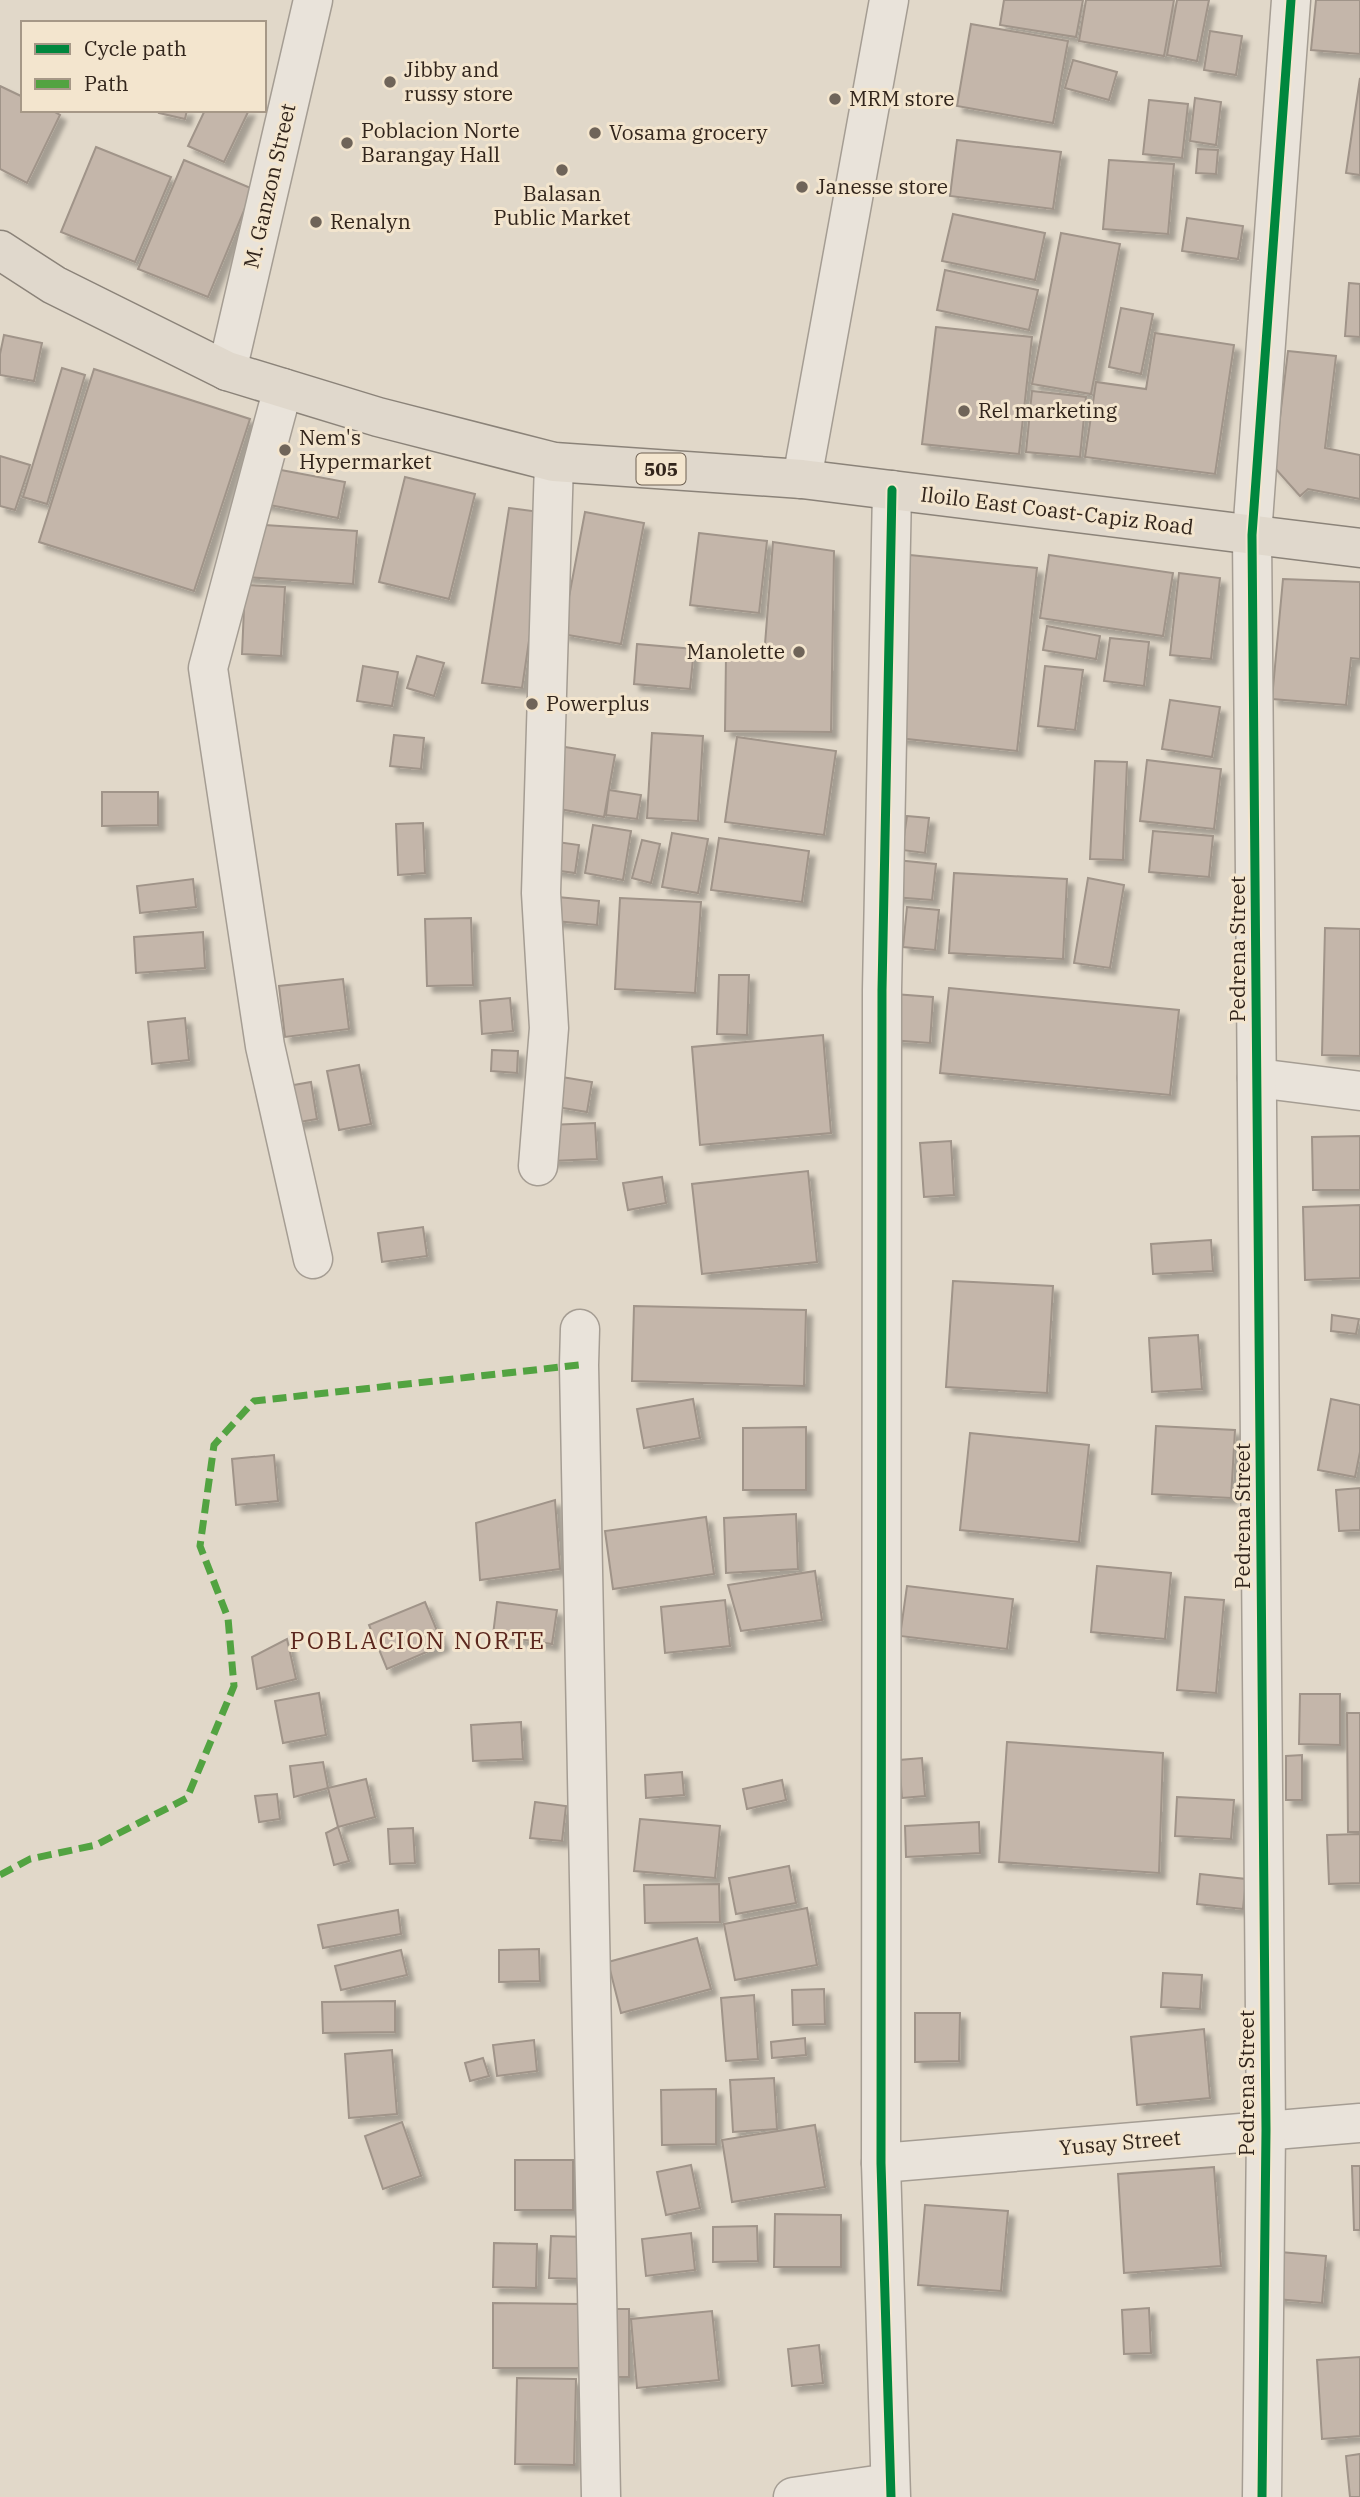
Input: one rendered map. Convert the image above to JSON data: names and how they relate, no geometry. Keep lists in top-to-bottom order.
{
  "streets": {
    "main road": ["505", "Iloilo East Coast-Capiz Road"],
    "street": ["M. Ganzon Street", "Pedrena Street", "Yusay Street"]
  },
  "crossings": [
    ["M. Ganzon Street", "Iloilo East Coast-Capiz Road"],
    ["Iloilo East Coast-Capiz Road", "Pedrena Street"],
    ["Pedrena Street", "Yusay Street"]
  ],
  "districts": ["POBLACION NORTE"],
  "places": [
    "Jibby and russy store",
    "MRM store",
    "Vosama grocery",
    "Poblacion Norte Barangay Hall",
    "Balasan Public Market",
    "Janesse store",
    "Renalyn",
    "Rel marketing",
    "Nem's Hypermarket",
    "Manolette",
    "Powerplus"
  ],
  "legend": ["Cycle path", "Path"]
}
